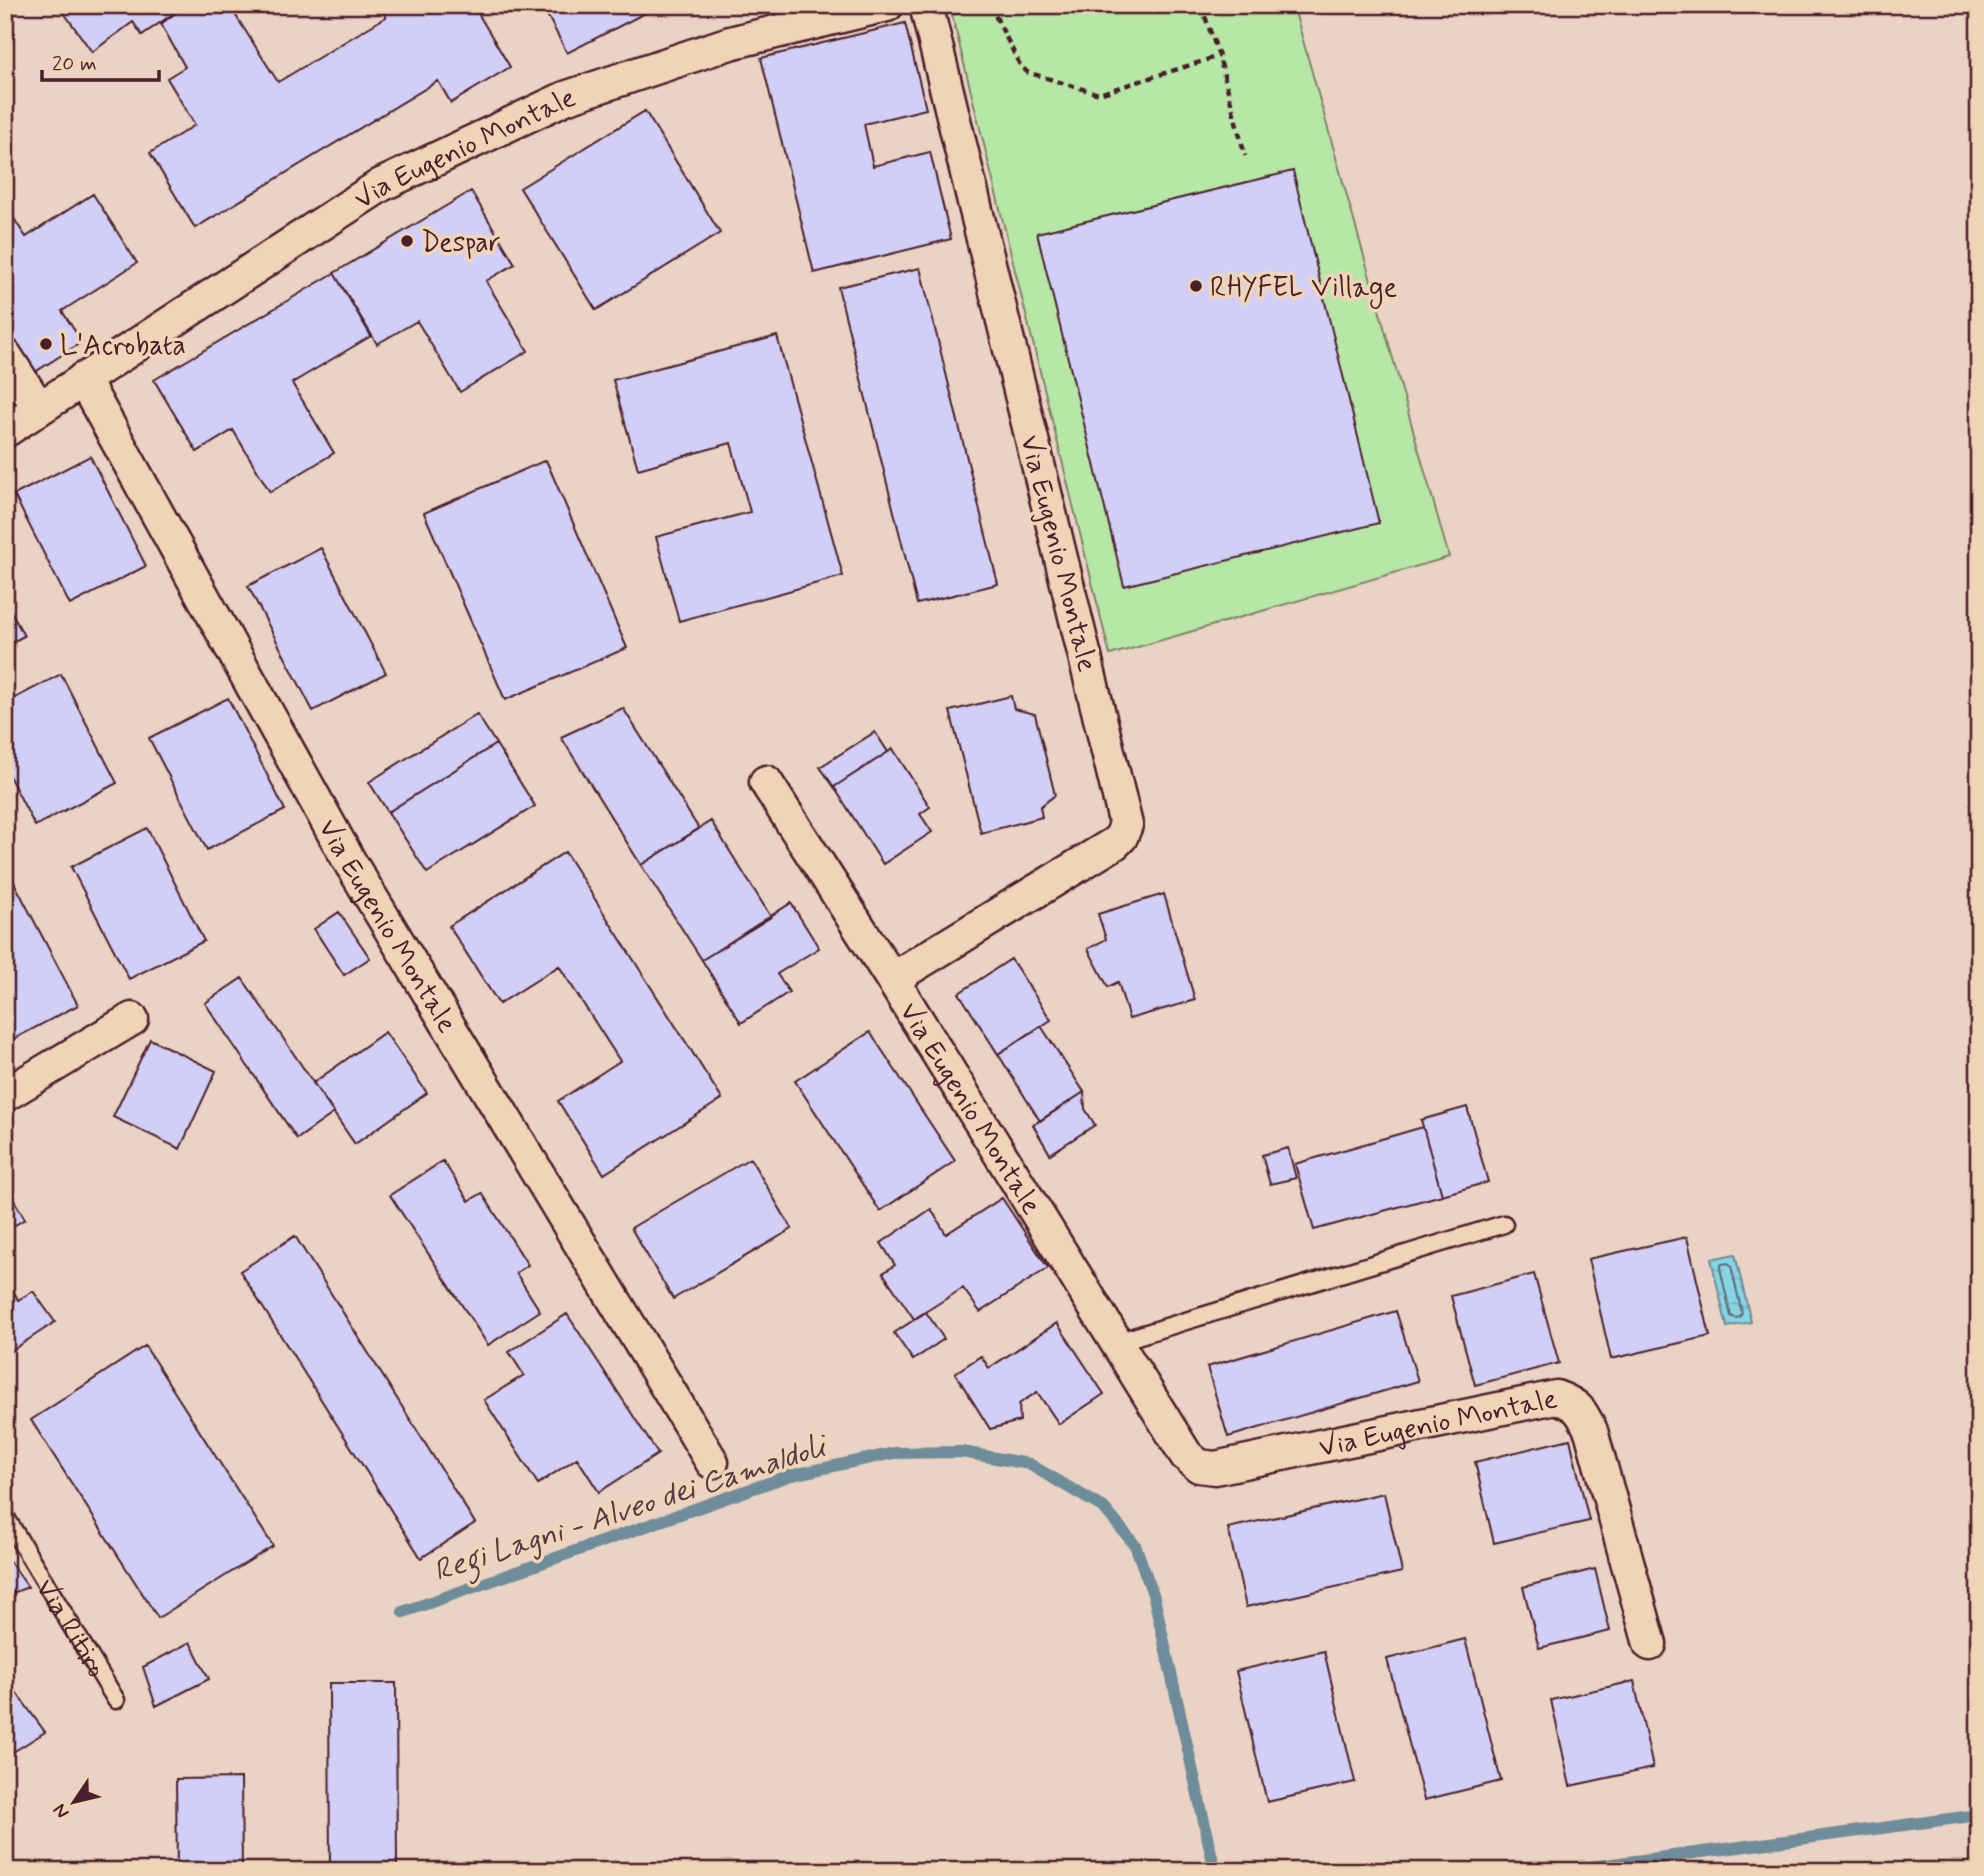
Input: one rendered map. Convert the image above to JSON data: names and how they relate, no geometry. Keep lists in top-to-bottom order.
{
  "streets": {
    "street": ["Via Eugenio Montale"],
    "lane": ["Via Ritiro"]
  },
  "water": ["Regi Lagni - Alveo dei Camaldoli"],
  "places": ["Despar", "RHYFEL Village", "L'Acrobata"],
  "scale_bar": "20 m",
  "north": "bottom left"
}
